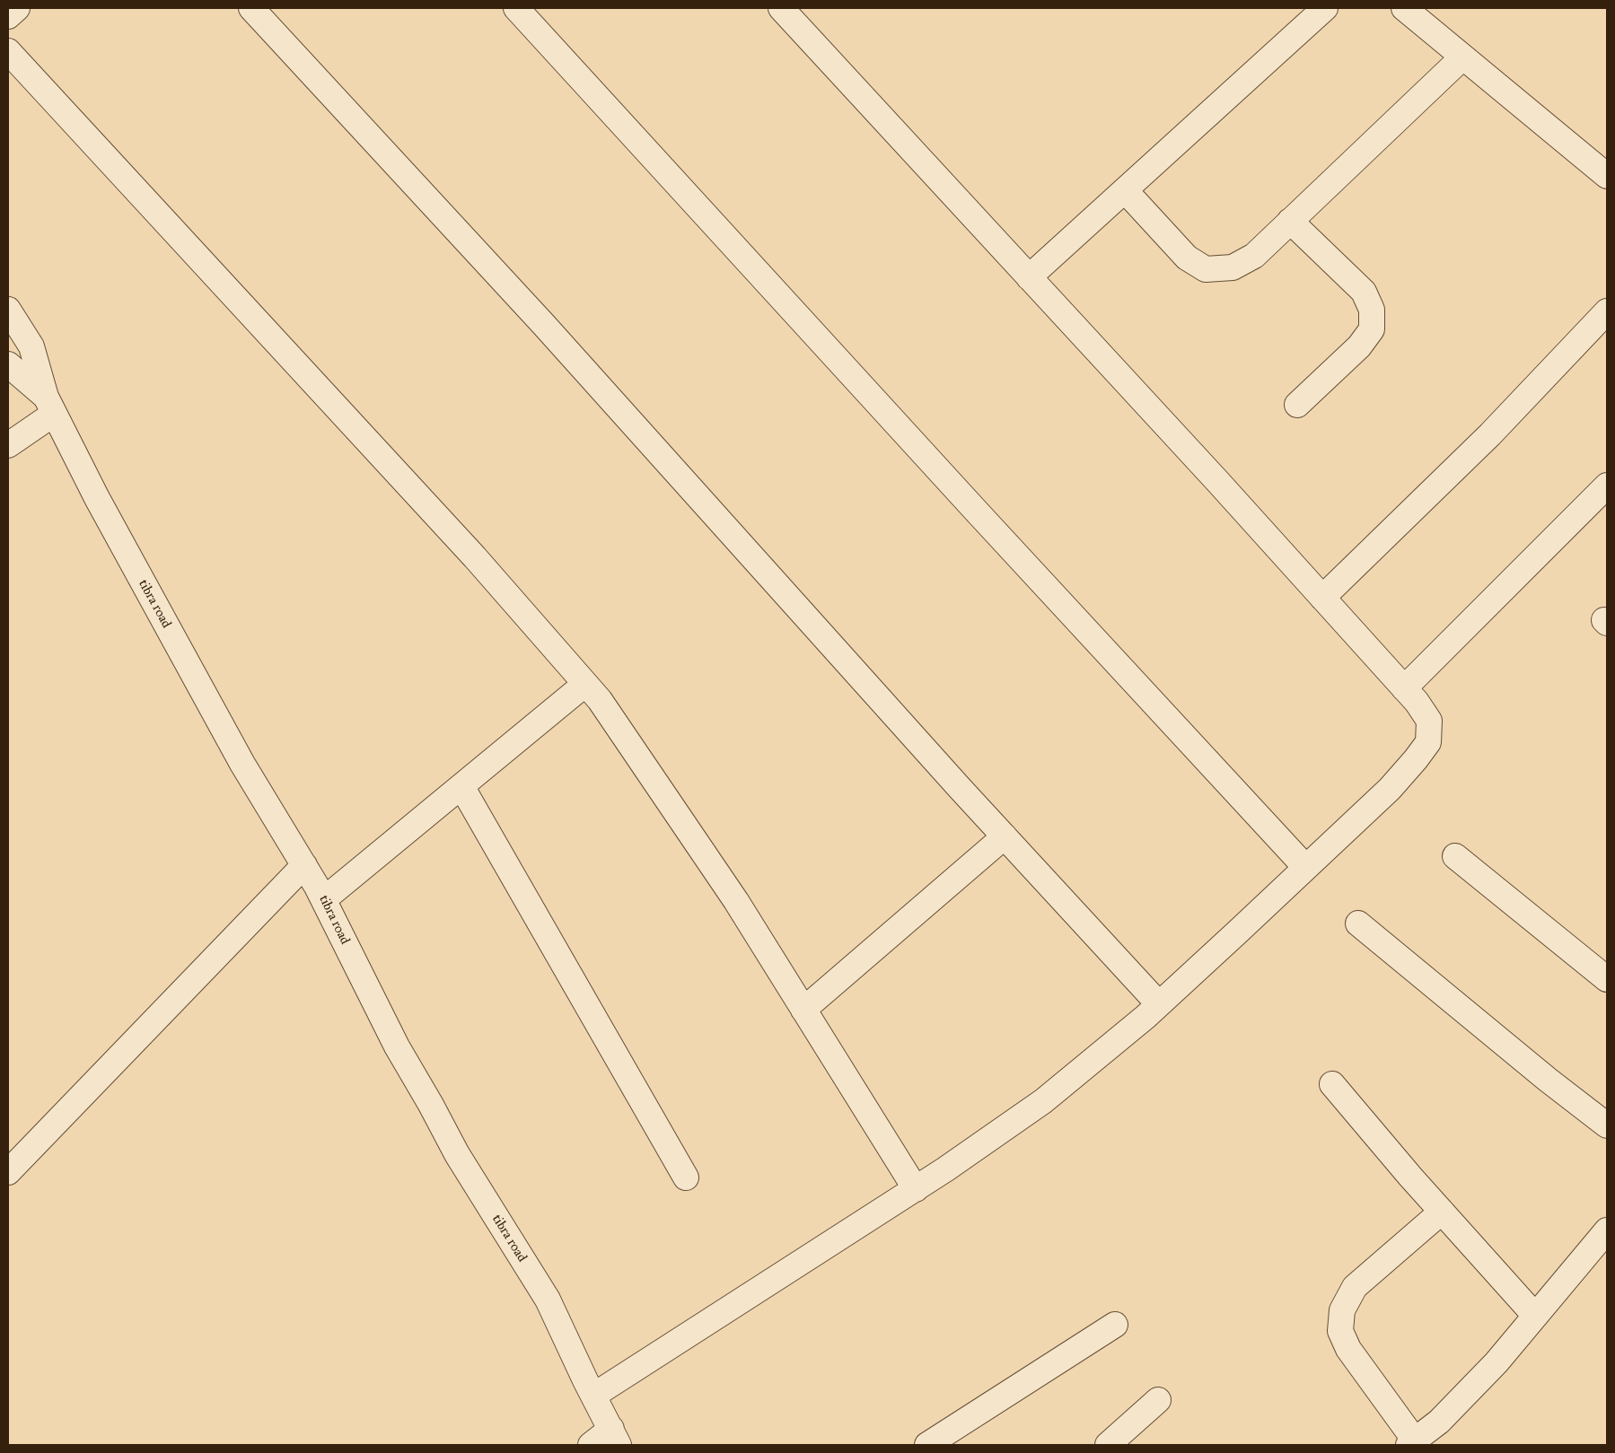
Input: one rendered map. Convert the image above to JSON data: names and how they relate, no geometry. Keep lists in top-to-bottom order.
{
  "streets": {
    "street": ["tibra road"]
  }
}
